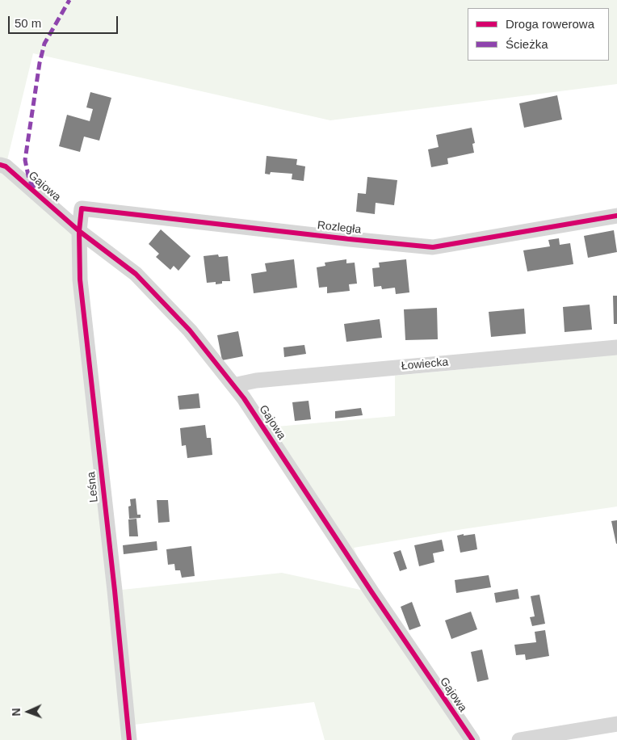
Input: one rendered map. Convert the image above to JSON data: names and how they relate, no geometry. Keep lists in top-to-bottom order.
{
  "streets": {
    "street": [
      "Gajowa",
      "Rozległa",
      "Łowiecka",
      "Leśna"
    ]
  },
  "crossings": [
    ["Gajowa", "Rozległa"],
    ["Gajowa", "Łowiecka"],
    ["Gajowa", "Leśna"],
    ["Rozległa", "Leśna"]
  ],
  "legend": ["Droga rowerowa", "Ścieżka"],
  "scale_bar": "50 m",
  "north": "left"
}
